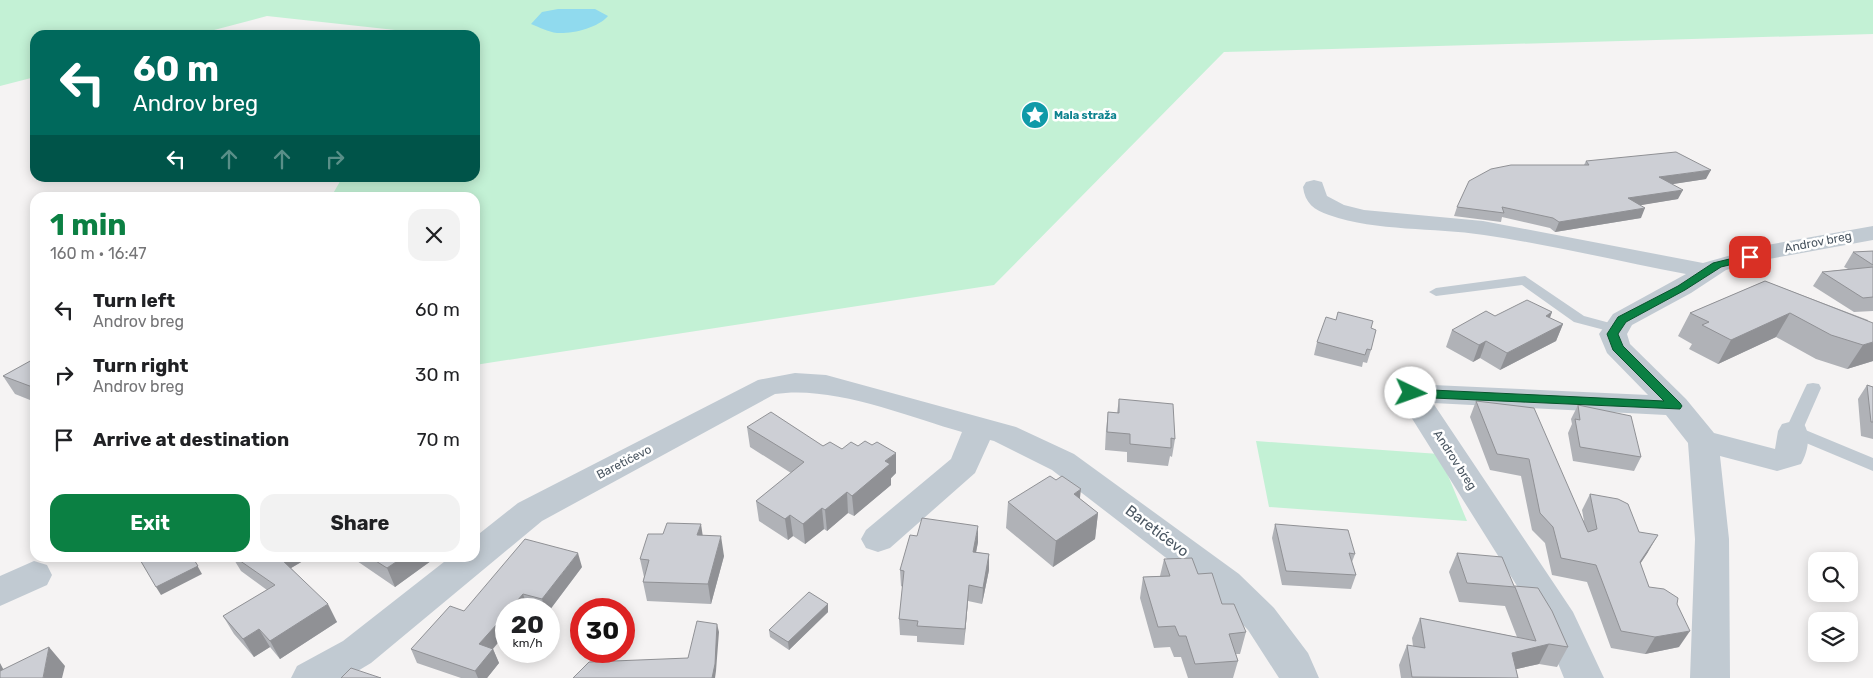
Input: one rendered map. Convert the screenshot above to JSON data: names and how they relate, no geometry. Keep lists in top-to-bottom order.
{
  "streets": {
    "street": ["Androv breg", "Baretićevo"]
  },
  "places": {
    "place": ["Mala straža"]
  },
  "page": {
    "turn": ["60 m", "Androv breg"],
    "heading": ["1 min", "160 m · 16:47"],
    "list": [
      {
        "name": "Turn left",
        "note": "Androv breg",
        "value": "60 m"
      },
      {
        "name": "Turn right",
        "note": "Androv breg",
        "value": "30 m"
      },
      {
        "name": "Arrive at destination",
        "value": "70 m"
      }
    ],
    "buttons": ["Exit", "Share"],
    "speed": "20 km/h",
    "limit": "30"
  }
}
